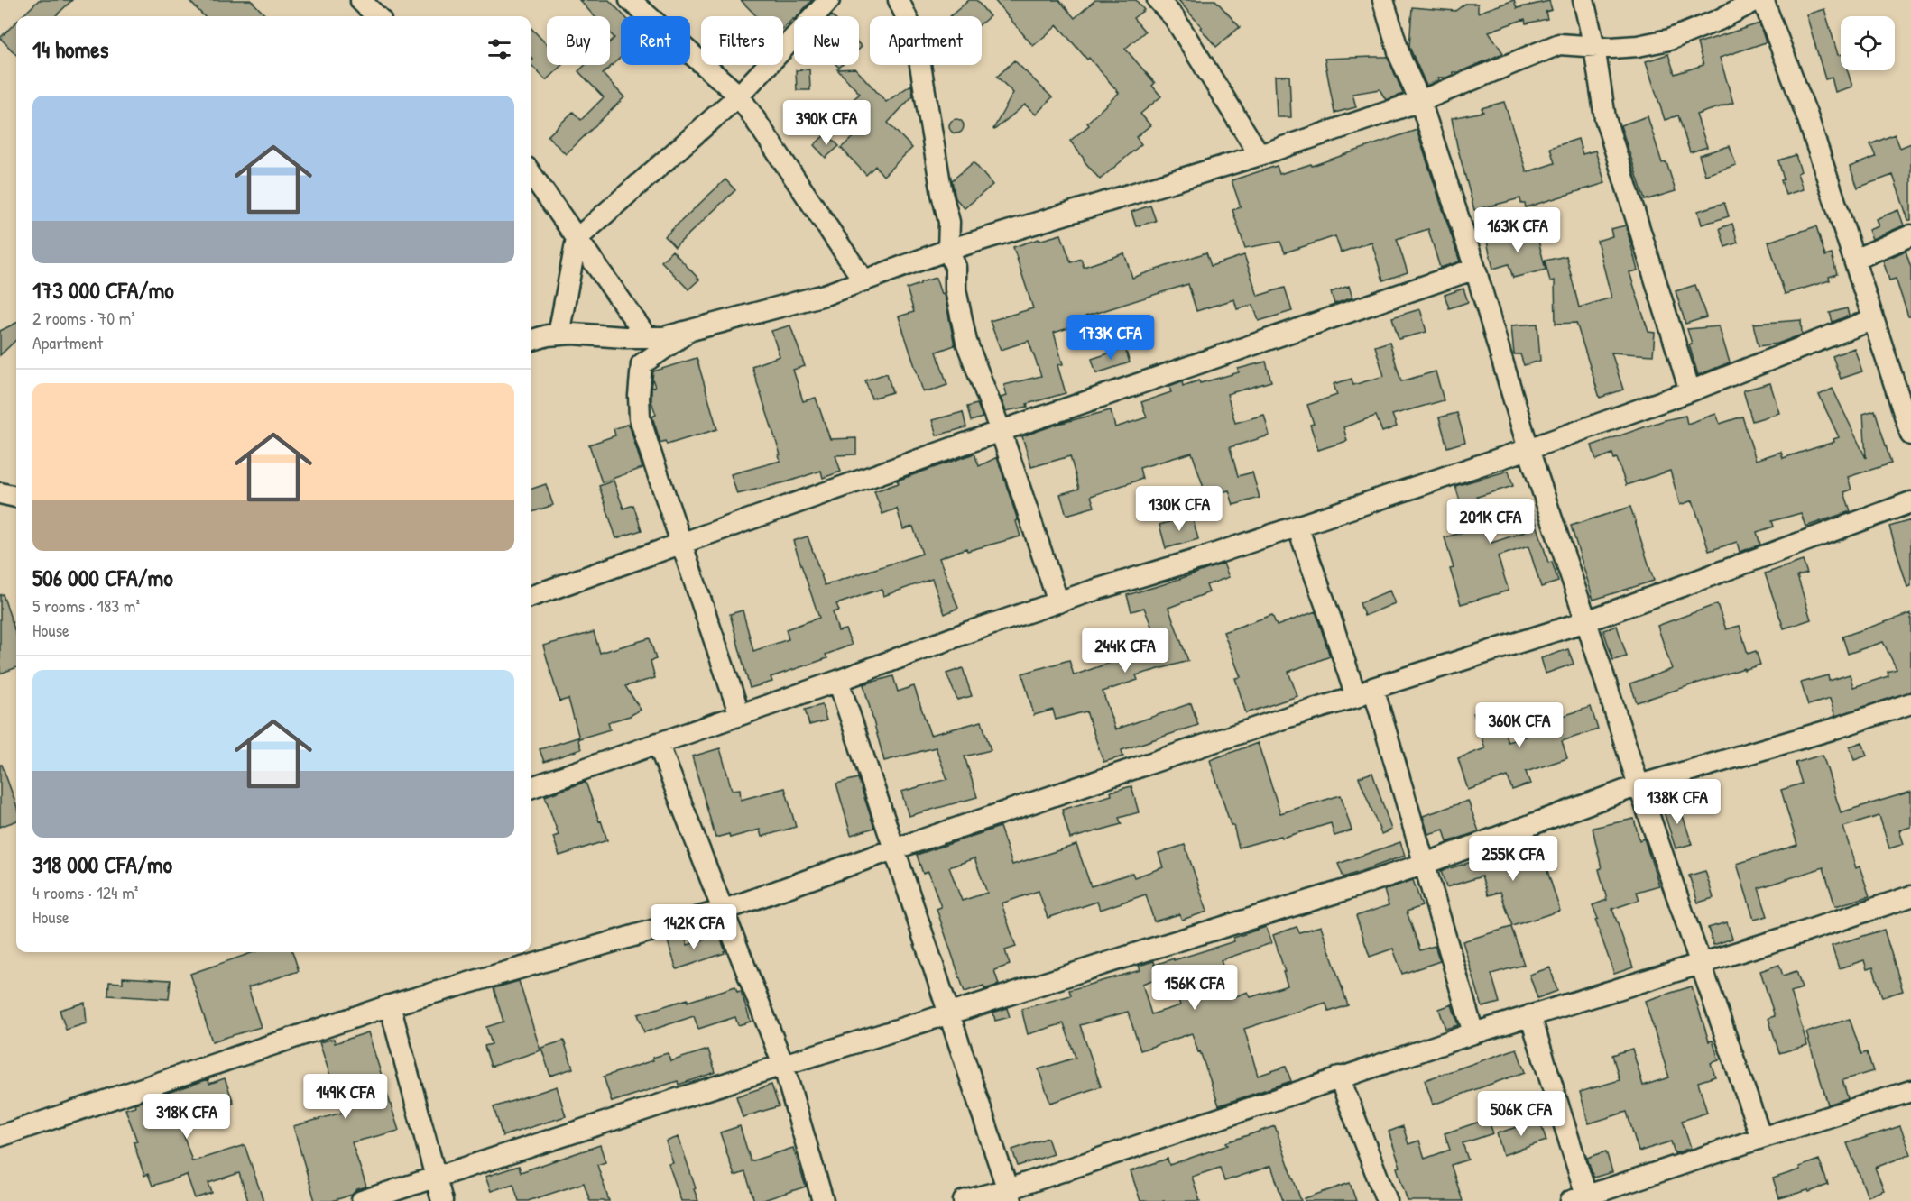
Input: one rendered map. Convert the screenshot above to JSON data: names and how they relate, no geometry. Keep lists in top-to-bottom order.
{
  "page": {
    "chip": [
      "Buy",
      "Rent",
      "Filters",
      "New",
      "Apartment"
    ],
    "heading": "14 homes",
    "list": [
      {
        "name": "173 000 CFA/mo",
        "note": "2 rooms · 70 m² · Apartment"
      },
      {
        "name": "506 000 CFA/mo",
        "note": "5 rooms · 183 m² · House"
      },
      {
        "name": "318 000 CFA/mo",
        "note": "4 rooms · 124 m² · House"
      }
    ],
    "price": [
      "390K CFA",
      "163K CFA",
      "173K CFA",
      "130K CFA",
      "201K CFA",
      "244K CFA",
      "360K CFA",
      "138K CFA",
      "255K CFA",
      "142K CFA",
      "156K CFA",
      "149K CFA",
      "506K CFA",
      "318K CFA"
    ]
  }
}
